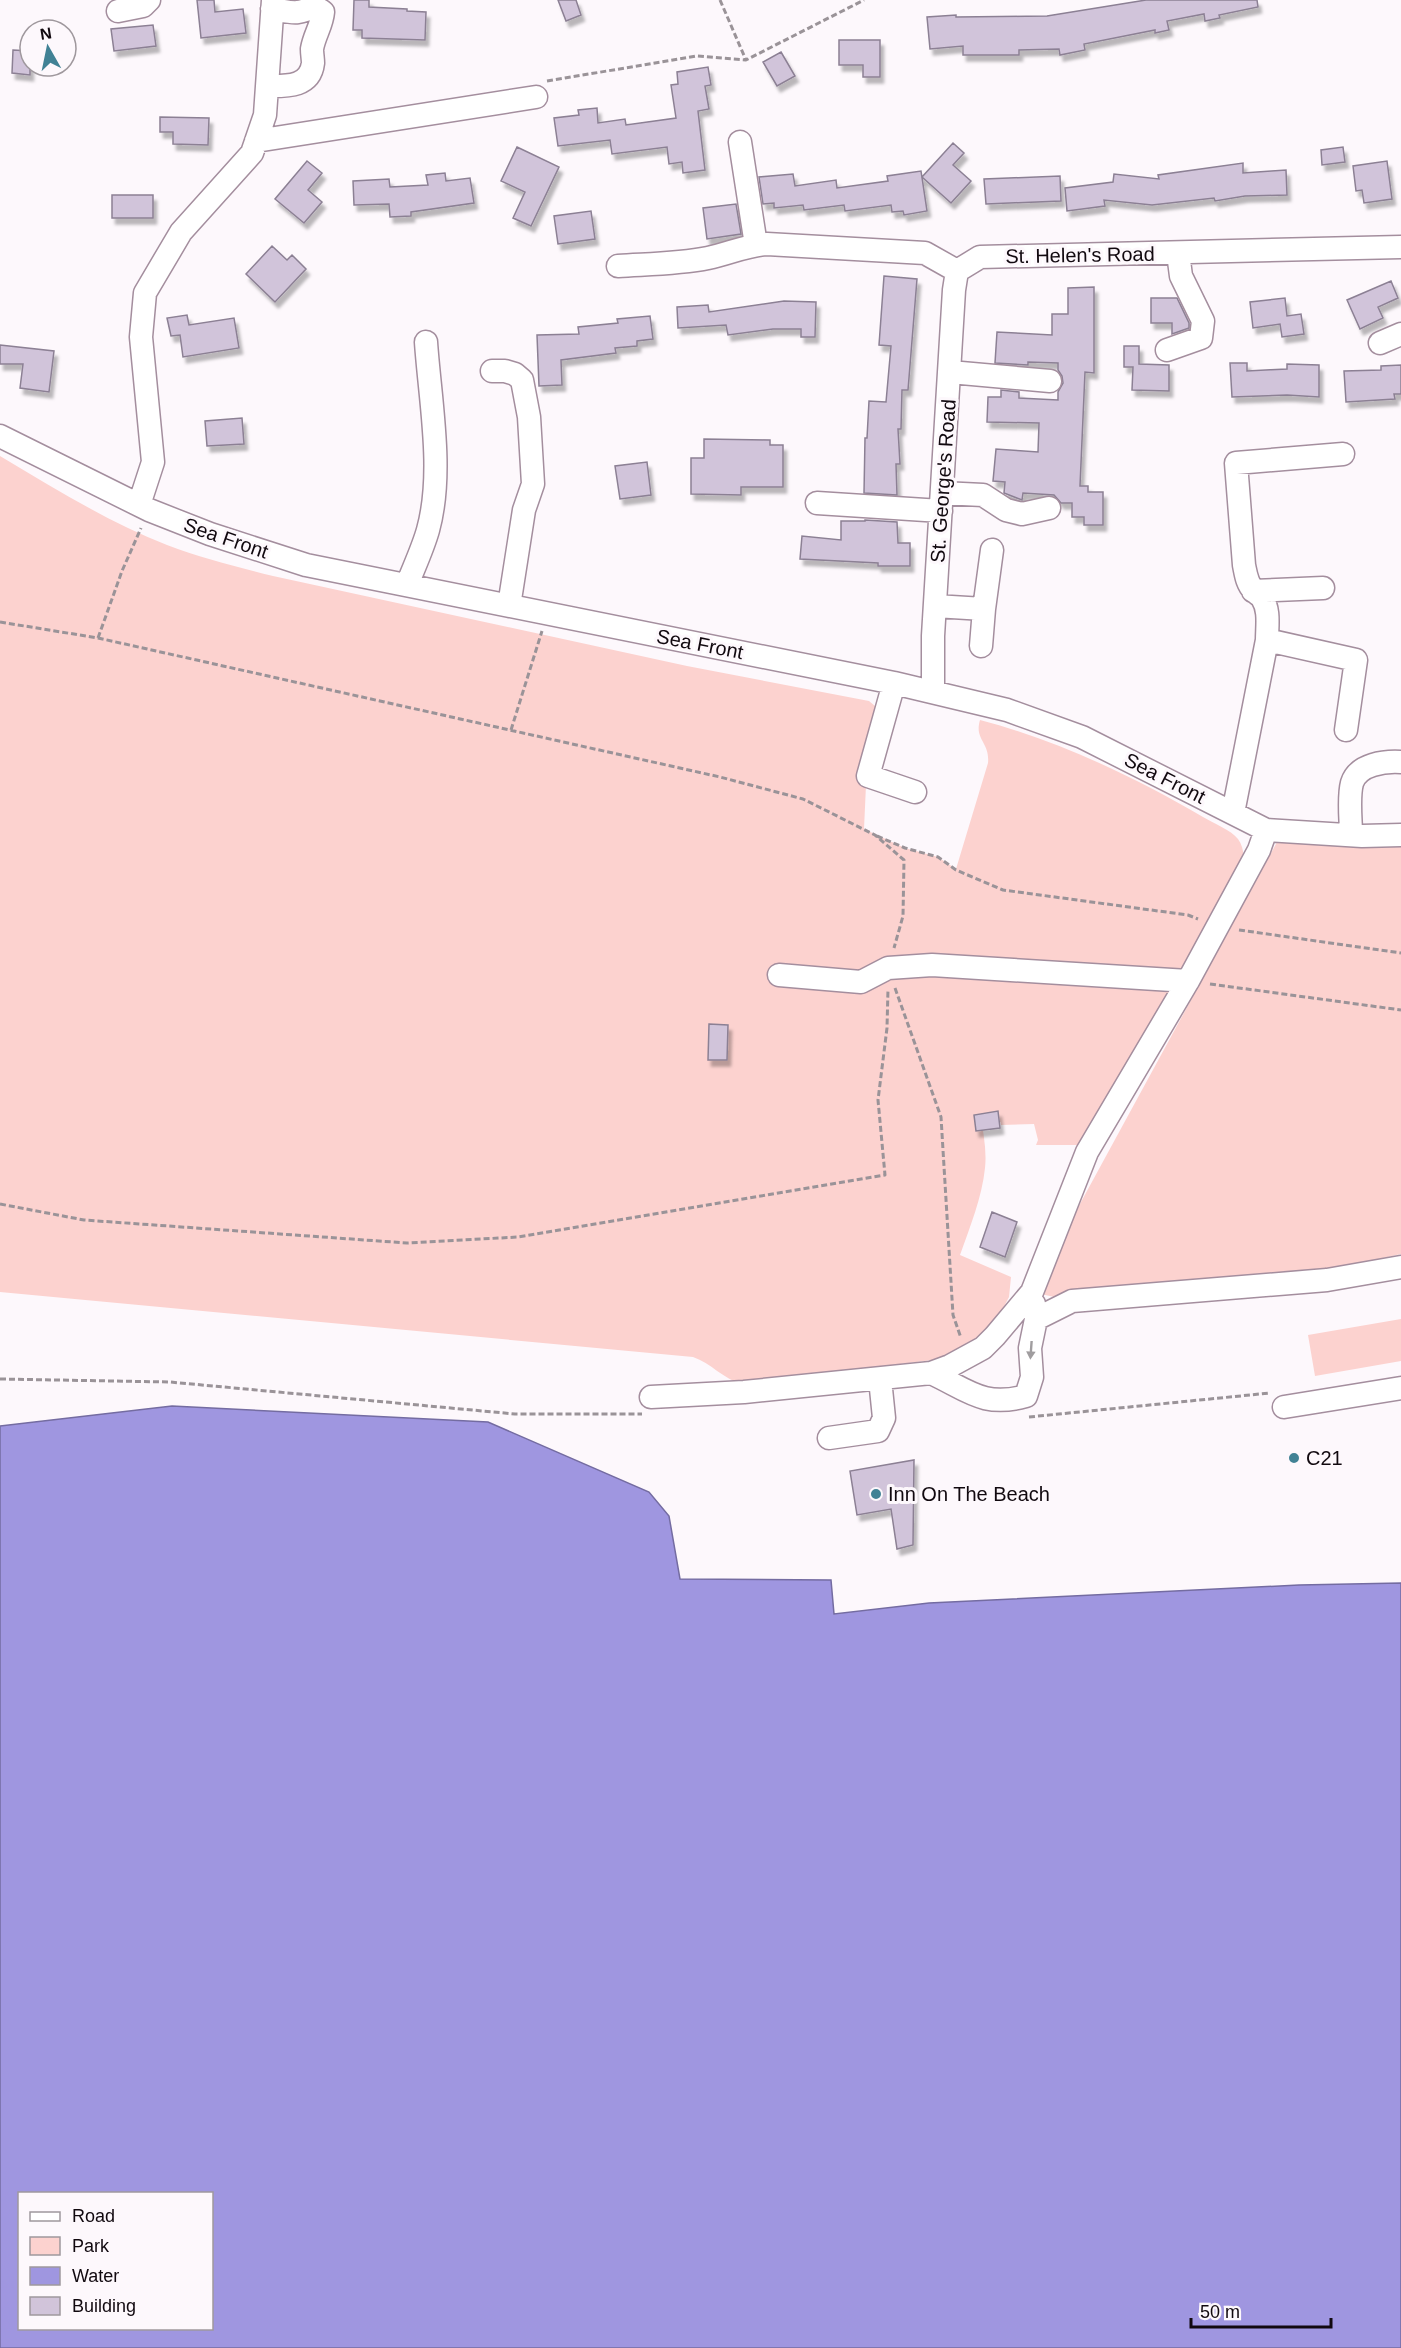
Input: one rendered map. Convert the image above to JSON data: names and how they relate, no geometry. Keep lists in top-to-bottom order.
{
  "streets": {
    "street": ["St. Helen's Road", "St. George's Road", "Sea Front"]
  },
  "crossings": [
    ["St. Helen's Road", "St. George's Road"],
    ["St. George's Road", "Sea Front"]
  ],
  "places": ["C21", "Inn On The Beach"],
  "legend": [
    "Road",
    "Park",
    "Water",
    "Building"
  ],
  "scale_bar": "50 m",
  "north": "top"
}
